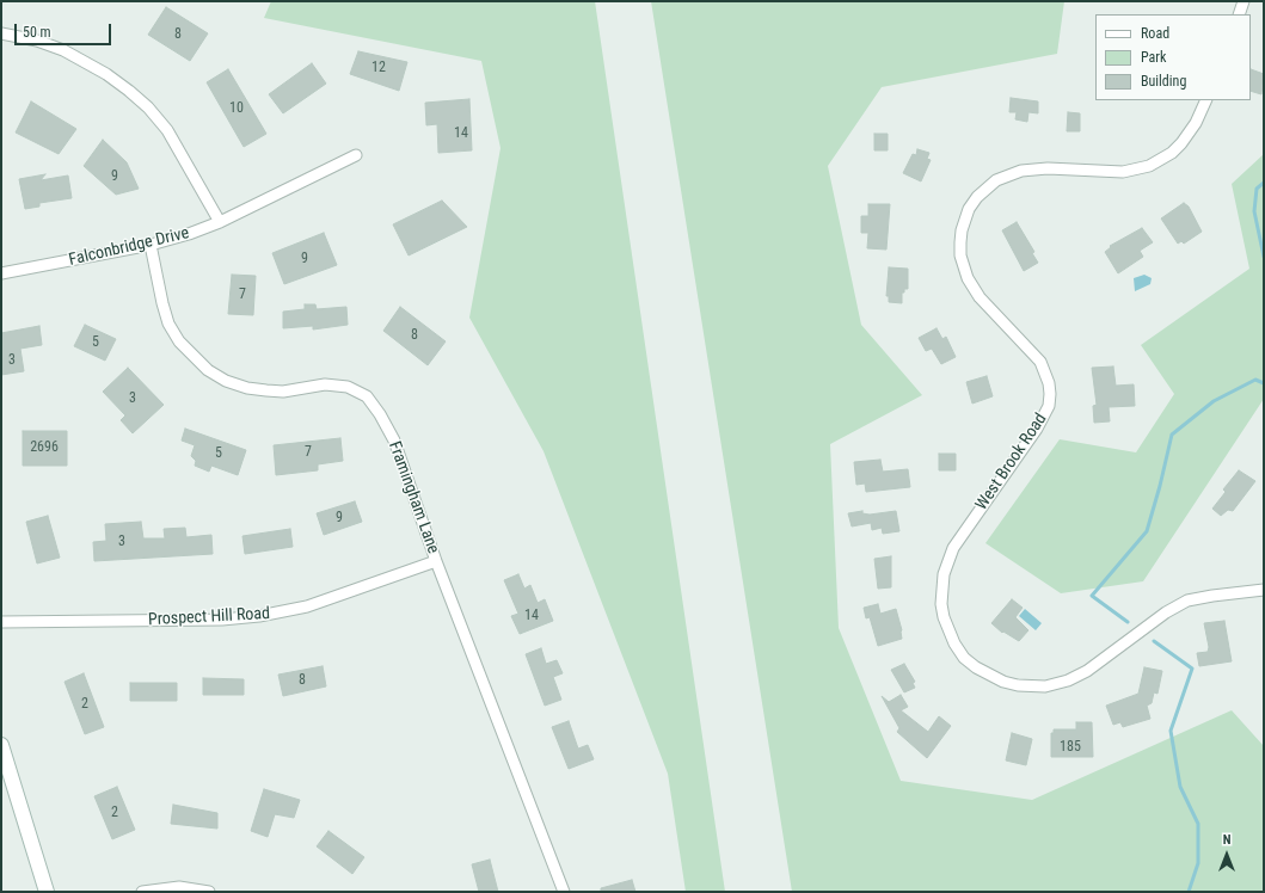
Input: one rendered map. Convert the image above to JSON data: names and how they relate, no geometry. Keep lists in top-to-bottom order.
{
  "streets": {
    "street": [
      "Falconbridge Drive",
      "West Brook Road",
      "Framingham Lane",
      "Prospect Hill Road"
    ]
  },
  "crossings": [
    ["Falconbridge Drive", "Framingham Lane"],
    ["Framingham Lane", "Prospect Hill Road"]
  ],
  "house_numbers": [
    "8",
    "12",
    "10",
    "14",
    "9",
    "9",
    "7",
    "8",
    "5",
    "3",
    "3",
    "2696",
    "7",
    "5",
    "9",
    "3",
    "14",
    "8",
    "2",
    "185",
    "2"
  ],
  "legend": ["Road", "Park", "Building"],
  "scale_bar": "50 m",
  "north": "top"
}
